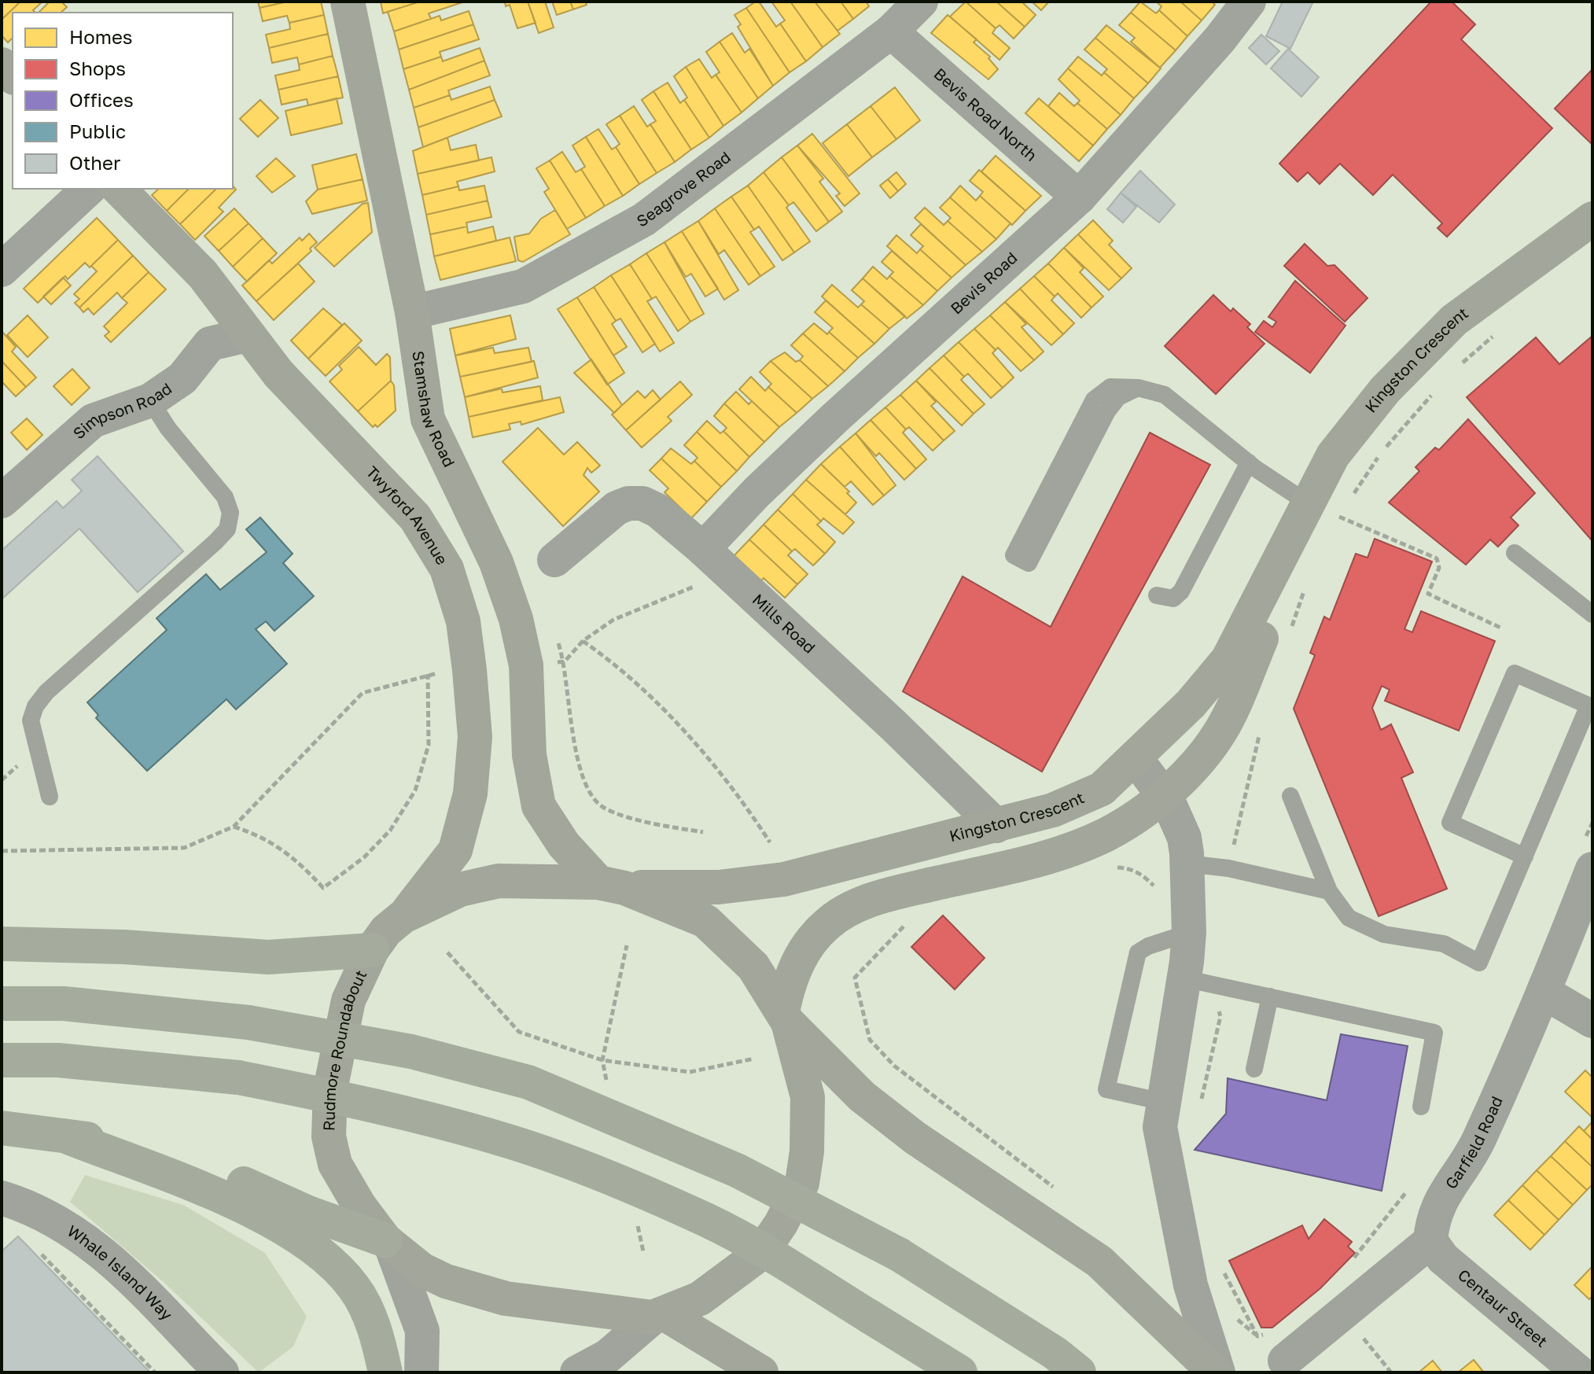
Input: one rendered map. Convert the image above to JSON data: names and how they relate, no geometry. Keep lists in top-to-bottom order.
{
  "streets": {
    "main road": [
      "Kingston Crescent",
      "Stamshaw Road",
      "Twyford Avenue",
      "Rudmore Roundabout"
    ],
    "street": [
      "Bevis Road North",
      "Seagrove Road",
      "Bevis Road",
      "Simpson Road",
      "Mills Road",
      "Garfield Road",
      "Whale Island Way",
      "Centaur Street"
    ]
  },
  "crossings": [
    ["Bevis Road North", "Seagrove Road"],
    ["Bevis Road North", "Bevis Road"],
    ["Seagrove Road", "Stamshaw Road"],
    ["Bevis Road", "Mills Road"],
    ["Kingston Crescent", "Stamshaw Road"],
    ["Kingston Crescent", "Mills Road"],
    ["Kingston Crescent", "Rudmore Roundabout"],
    ["Stamshaw Road", "Rudmore Roundabout"],
    ["Simpson Road", "Twyford Avenue"],
    ["Twyford Avenue", "Rudmore Roundabout"],
    ["Garfield Road", "Centaur Street"]
  ],
  "legend": [
    "Homes",
    "Shops",
    "Offices",
    "Public",
    "Other"
  ]
}
